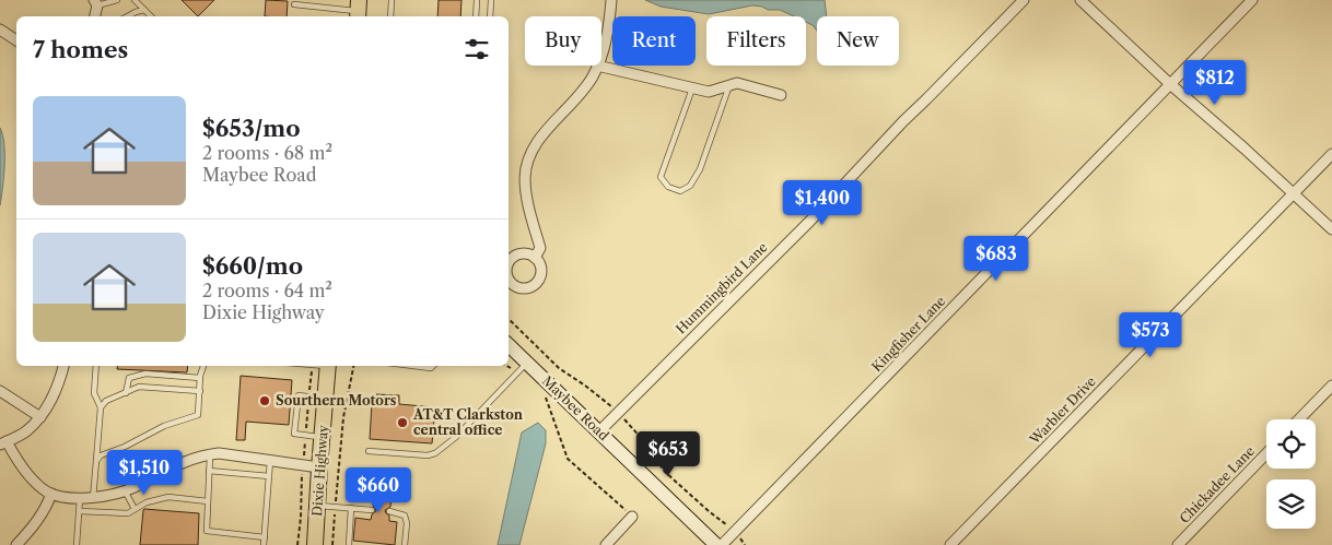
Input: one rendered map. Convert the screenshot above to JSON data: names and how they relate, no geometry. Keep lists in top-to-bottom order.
{
  "streets": {
    "main road": ["Maybee Road", "Dixie Highway"],
    "street": [
      "Hummingbird Lane",
      "Kingfisher Lane",
      "Warbler Drive",
      "Chickadee Lane"
    ]
  },
  "crossings": [
    ["Hummingbird Lane", "Maybee Road"]
  ],
  "places": ["Sourthern Motors", "AT&T Clarkston central office"],
  "page": {
    "chip": [
      "Buy",
      "Rent",
      "Filters",
      "New"
    ],
    "heading": "7 homes",
    "price": [
      "$812",
      "$1,400",
      "$683",
      "$573",
      "$653",
      "$1,510",
      "$660"
    ],
    "list": [
      {
        "name": "$653/mo",
        "note": "2 rooms · 68 m² · Maybee Road"
      },
      {
        "name": "$660/mo",
        "note": "2 rooms · 64 m² · Dixie Highway"
      }
    ]
  }
}
